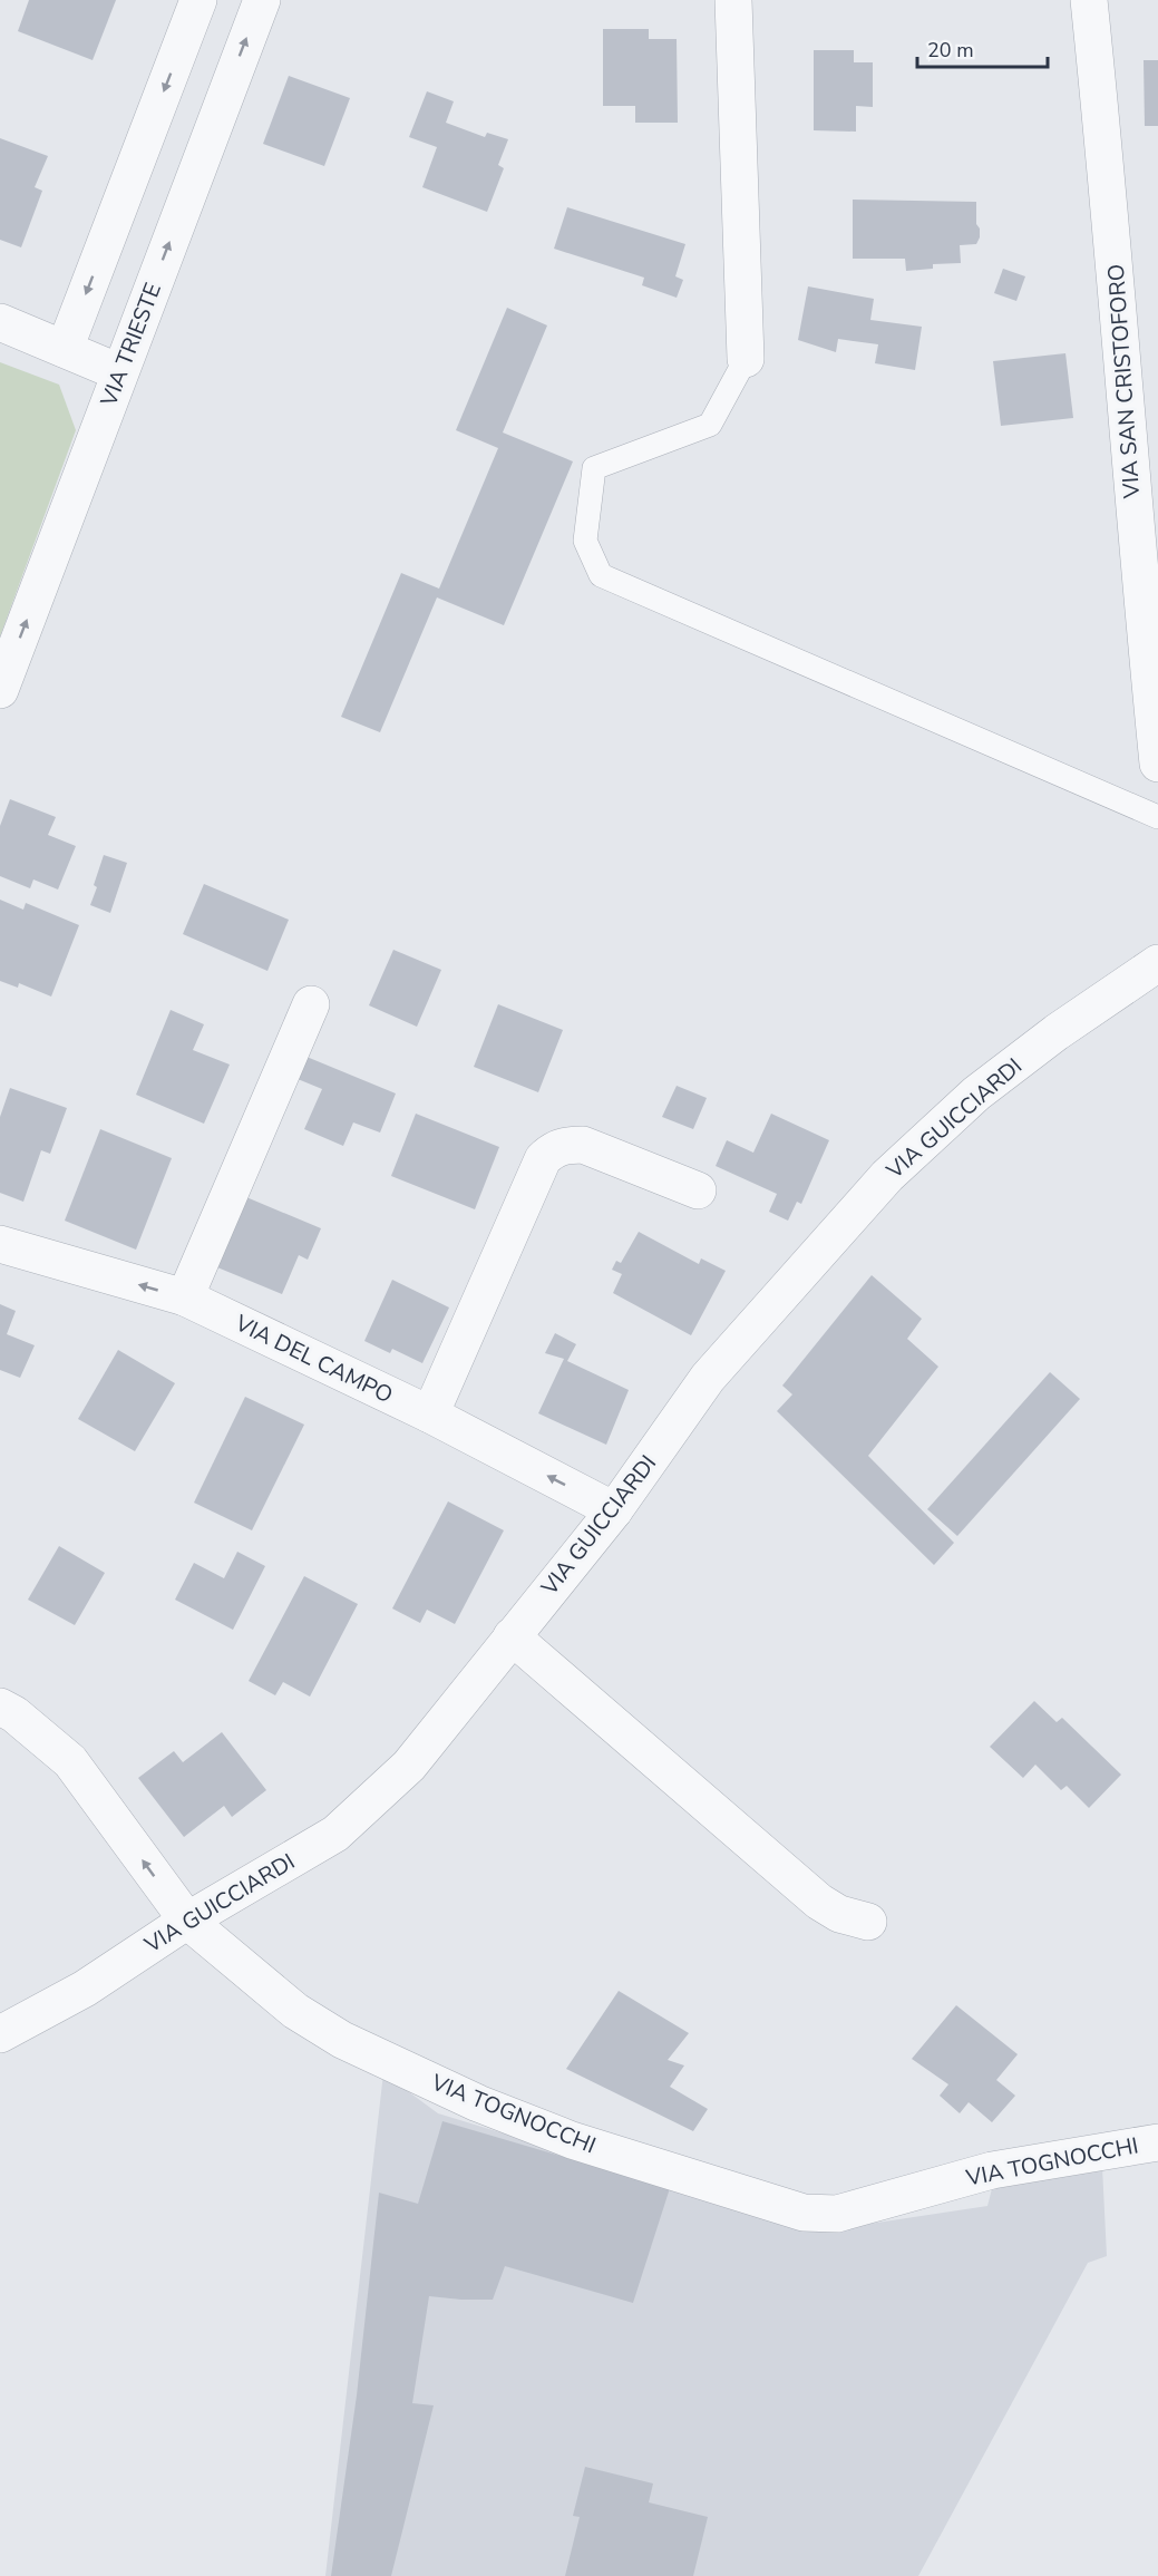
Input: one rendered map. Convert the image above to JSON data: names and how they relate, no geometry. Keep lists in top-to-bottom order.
{
  "streets": {
    "street": [
      "VIA TRIESTE",
      "VIA SAN CRISTOFORO",
      "VIA GUICCIARDI",
      "VIA DEL CAMPO",
      "VIA TOGNOCCHI"
    ]
  },
  "crossings": [
    ["VIA GUICCIARDI", "VIA DEL CAMPO"],
    ["VIA GUICCIARDI", "VIA TOGNOCCHI"]
  ],
  "one_way": ["VIA DEL CAMPO"],
  "scale_bar": "20 m"
}
